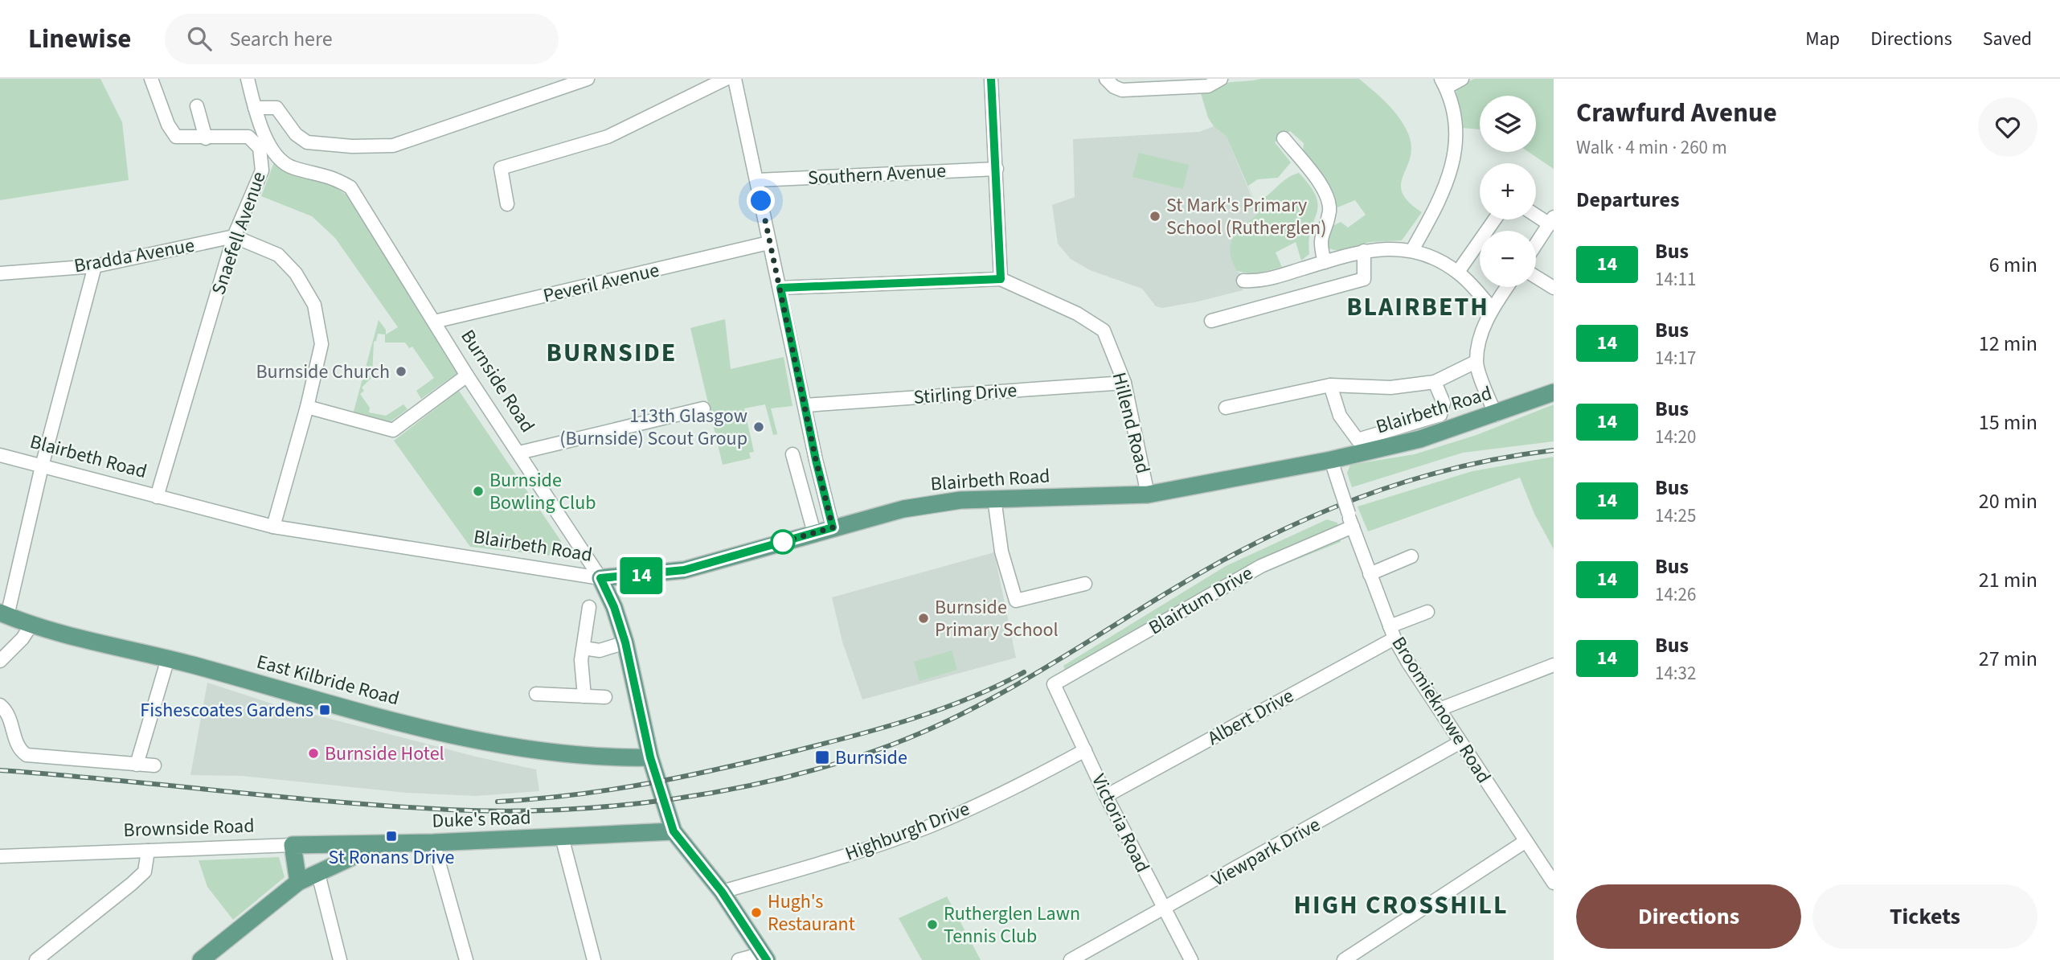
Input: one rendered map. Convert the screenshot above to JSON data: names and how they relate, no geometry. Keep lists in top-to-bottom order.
{
  "streets": {
    "main road": [
      "Burnside Road",
      "Blairbeth Road",
      "East Kilbride Road",
      "Duke's Road",
      "Brownside Road"
    ],
    "street": [
      "Southern Avenue",
      "Snaefell Avenue",
      "Bradda Avenue",
      "Peveril Avenue",
      "Stirling Drive",
      "Hillend Road",
      "Blairtum Drive",
      "Broomieknowe Road",
      "Albert Drive",
      "Victoria Road",
      "Highburgh Drive",
      "Viewpark Drive"
    ]
  },
  "crossings": [
    ["Snaefell Avenue", "Bradda Avenue"],
    ["Snaefell Avenue", "Blairbeth Road"],
    ["Peveril Avenue", "Burnside Road"],
    ["Burnside Road", "Blairbeth Road"],
    ["Burnside Road", "East Kilbride Road"],
    ["Burnside Road", "Duke's Road"],
    ["Stirling Drive", "Hillend Road"],
    ["Blairbeth Road", "Hillend Road"],
    ["Blairbeth Road", "Broomieknowe Road"],
    ["Blairtum Drive", "Broomieknowe Road"],
    ["Blairtum Drive", "Victoria Road"],
    ["Broomieknowe Road", "Albert Drive"],
    ["Broomieknowe Road", "Viewpark Drive"],
    ["Albert Drive", "Victoria Road"],
    ["Duke's Road", "Brownside Road"],
    ["Victoria Road", "Highburgh Drive"],
    ["Victoria Road", "Viewpark Drive"]
  ],
  "districts": ["BLAIRBETH", "BURNSIDE", "HIGH CROSSHILL"],
  "places": {
    "other": [
      "St Mark's Primary School (Rutherglen)",
      "Burnside Church",
      "113th Glasgow (Burnside) Scout Group",
      "Burnside Bowling Club",
      "Burnside Primary School",
      "Burnside Hotel",
      "Hugh's Restaurant",
      "Rutherglen Lawn Tennis Club"
    ],
    "transit": ["Fishescoates Gardens", "Burnside", "St Ronans Drive"]
  },
  "lines": ["bus line 14"],
  "page": {
    "header": "Linewise",
    "search": "Search here",
    "nav": ["Map", "Directions", "Saved"],
    "on_map": "14",
    "heading": [
      ["Crawfurd Avenue", "Walk · 4 min · 260 m"],
      "Departures"
    ],
    "map_buttons": ["+", "−"],
    "list": [
      {
        "mark": "14",
        "name": "Bus",
        "note": "14:11",
        "value": "6 min"
      },
      {
        "mark": "14",
        "name": "Bus",
        "note": "14:17",
        "value": "12 min"
      },
      {
        "mark": "14",
        "name": "Bus",
        "note": "14:20",
        "value": "15 min"
      },
      {
        "mark": "14",
        "name": "Bus",
        "note": "14:25",
        "value": "20 min"
      },
      {
        "mark": "14",
        "name": "Bus",
        "note": "14:26",
        "value": "21 min"
      },
      {
        "mark": "14",
        "name": "Bus",
        "note": "14:32",
        "value": "27 min"
      }
    ],
    "buttons": ["Directions", "Tickets"]
  }
}
